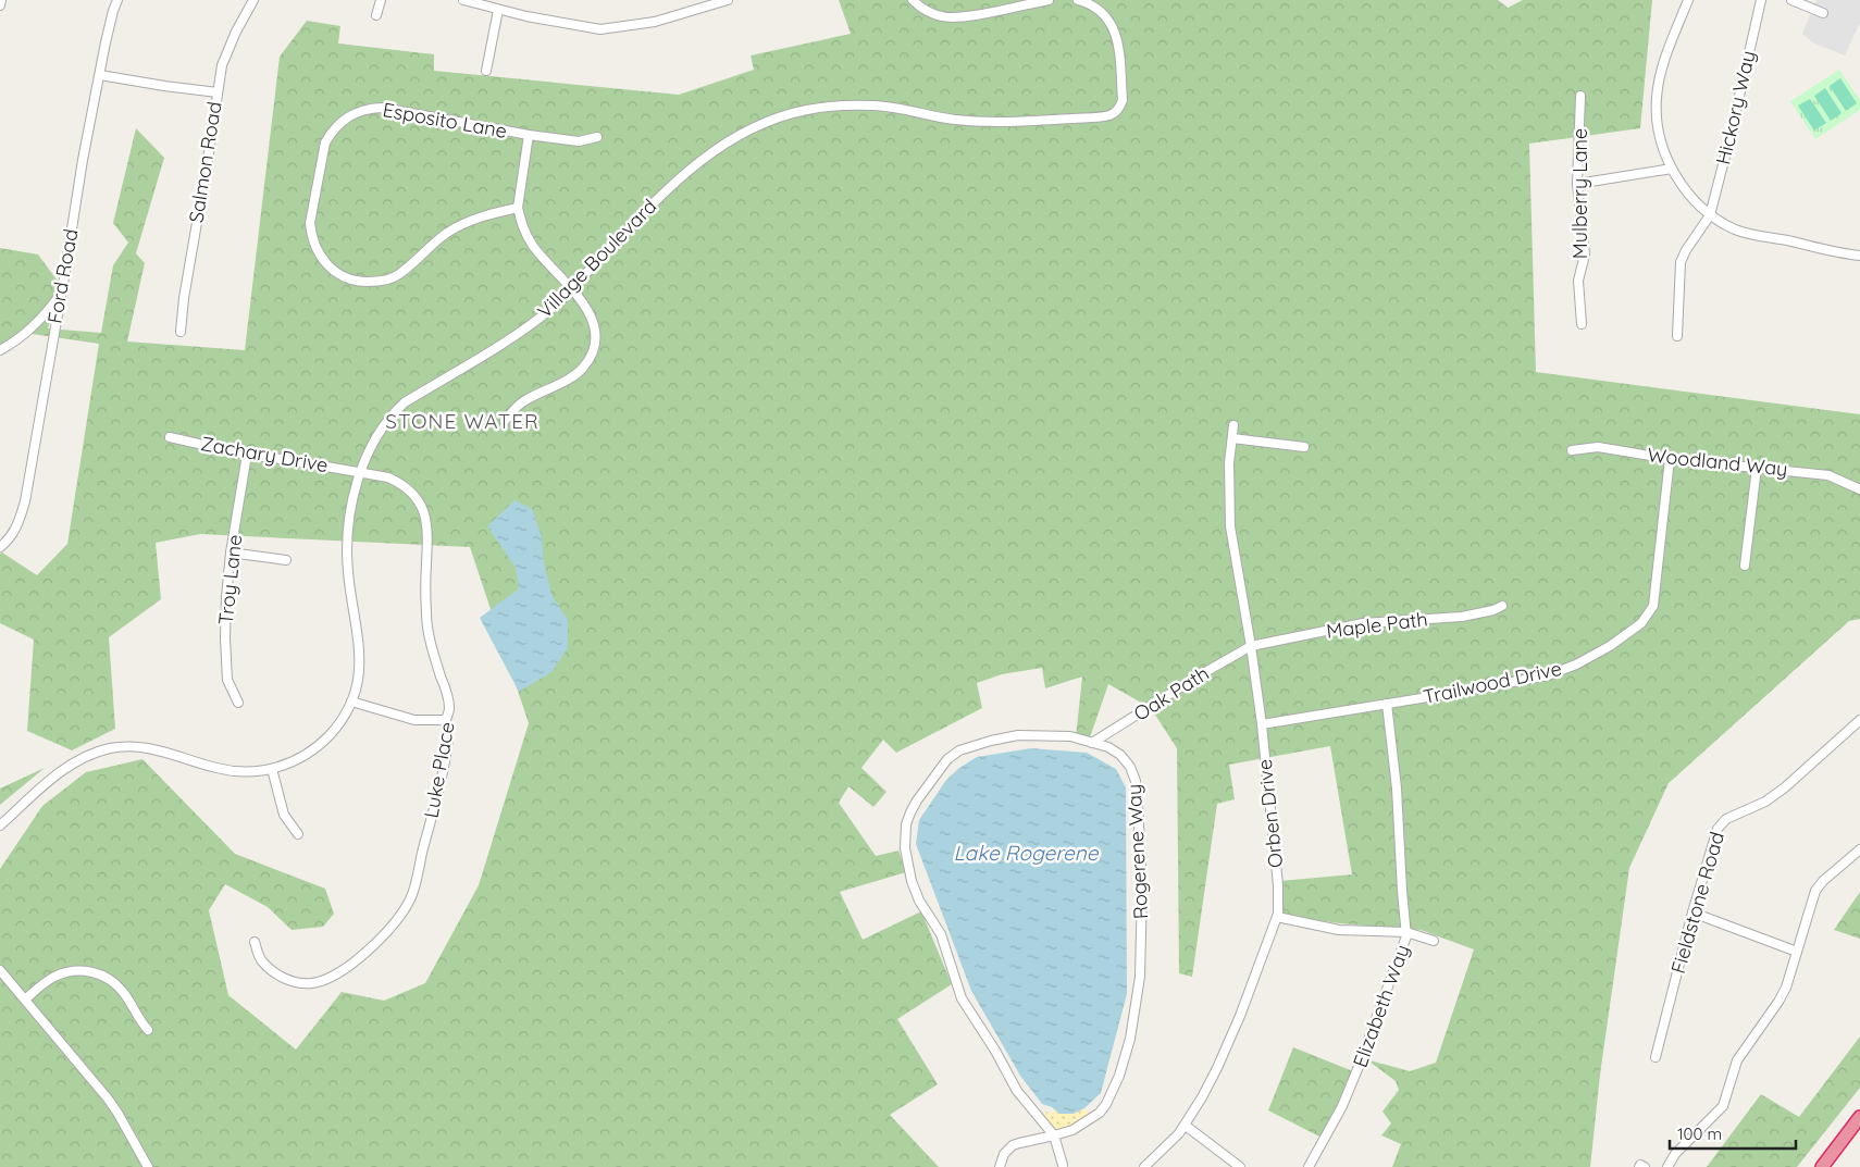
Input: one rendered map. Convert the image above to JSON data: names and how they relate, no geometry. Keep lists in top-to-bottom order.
{
  "streets": {
    "street": [
      "Hickory Way",
      "Esposito Lane",
      "Salmon Road",
      "Mulberry Lane",
      "Village Boulevard",
      "Ford Road",
      "Zachary Drive",
      "Woodland Way",
      "Troy Lane",
      "Maple Path",
      "Trailwood Drive",
      "Oak Path",
      "Luke Place",
      "Orben Drive",
      "Rogerene Way",
      "Fieldstone Road",
      "Elizabeth Way"
    ]
  },
  "crossings": [
    ["Village Boulevard", "Zachary Drive"],
    ["Village Boulevard", "Luke Place"],
    ["Zachary Drive", "Troy Lane"],
    ["Zachary Drive", "Luke Place"],
    ["Woodland Way", "Trailwood Drive"],
    ["Maple Path", "Oak Path"],
    ["Maple Path", "Orben Drive"],
    ["Trailwood Drive", "Orben Drive"],
    ["Trailwood Drive", "Elizabeth Way"],
    ["Oak Path", "Orben Drive"],
    ["Oak Path", "Rogerene Way"]
  ],
  "districts": ["STONE WATER"],
  "water": ["Lake Rogerene"],
  "scale_bar": "100 m"
}
